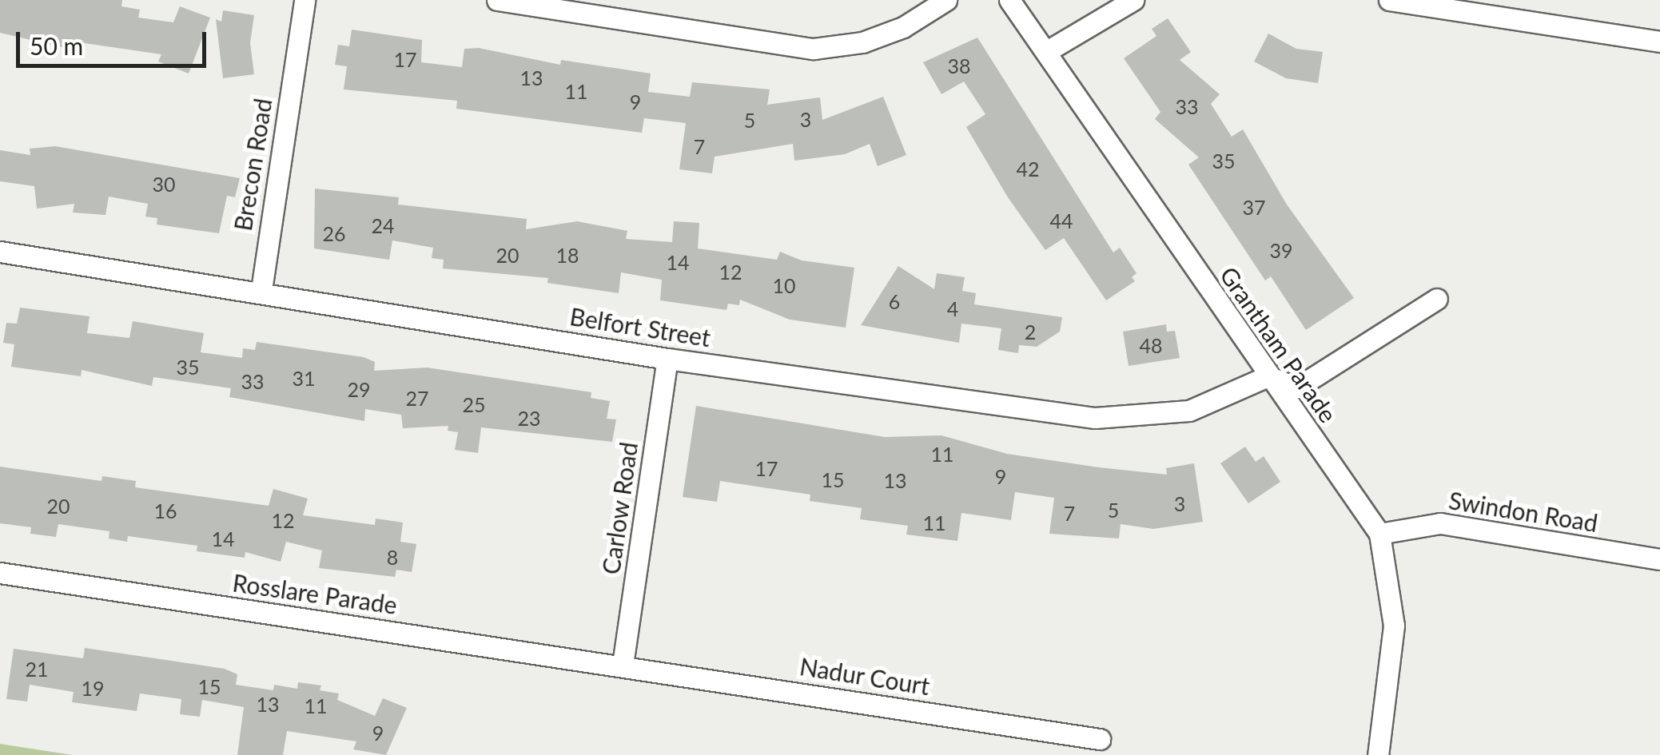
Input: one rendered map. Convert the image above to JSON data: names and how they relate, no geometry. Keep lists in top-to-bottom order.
{
  "streets": {
    "street": [
      "Brecon Road",
      "Belfort Street",
      "Grantham Parade",
      "Carlow Road",
      "Swindon Road",
      "Rosslare Parade",
      "Nadur Court"
    ]
  },
  "crossings": [
    ["Brecon Road", "Belfort Street"],
    ["Belfort Street", "Grantham Parade"],
    ["Belfort Street", "Carlow Road"],
    ["Grantham Parade", "Swindon Road"],
    ["Carlow Road", "Rosslare Parade"],
    ["Carlow Road", "Nadur Court"],
    ["Rosslare Parade", "Nadur Court"]
  ],
  "house_numbers": [
    "17",
    "38",
    "13",
    "11",
    "9",
    "33",
    "3",
    "5",
    "7",
    "35",
    "42",
    "30",
    "37",
    "44",
    "24",
    "26",
    "39",
    "20",
    "18",
    "14",
    "12",
    "10",
    "6",
    "4",
    "2",
    "48",
    "35",
    "31",
    "33",
    "29",
    "27",
    "25",
    "23",
    "11",
    "17",
    "9",
    "15",
    "13",
    "3",
    "20",
    "5",
    "16",
    "7",
    "12",
    "11",
    "14",
    "8",
    "21",
    "15",
    "19",
    "13",
    "11",
    "9"
  ],
  "scale_bar": "50 m"
}
